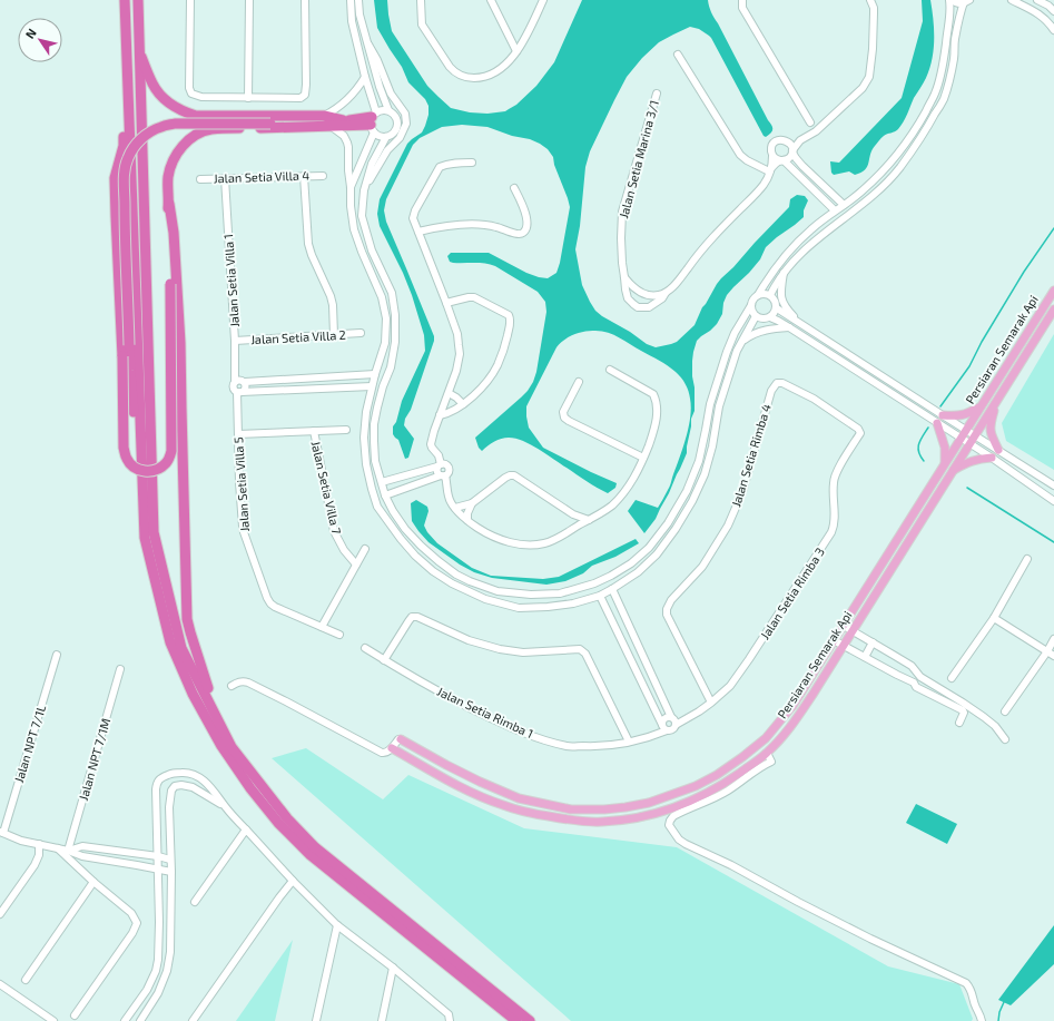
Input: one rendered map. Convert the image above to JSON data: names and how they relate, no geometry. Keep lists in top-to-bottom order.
{
  "streets": {
    "main road": ["Persiaran Semarak Api"],
    "street": [
      "Jalan Setia Marina 3/1",
      "Jalan Setia Villa 4",
      "Jalan Setia Villa 1",
      "Jalan Setia Villa 2",
      "Jalan Setia Rimba 4",
      "Jalan Setia Villa 5",
      "Jalan Setia Villa 7",
      "Jalan Setia Rimba 3",
      "Jalan Setia Rimba 1",
      "Jalan NPT 7/1L",
      "Jalan NPT 7/1M"
    ]
  },
  "crossings": [
    ["Jalan Setia Villa 4", "Jalan Setia Villa 1"],
    ["Jalan Setia Villa 1", "Jalan Setia Villa 2"],
    ["Jalan Setia Villa 1", "Jalan Setia Villa 5"],
    ["Jalan Setia Rimba 4", "Jalan Setia Rimba 3"],
    ["Jalan Setia Rimba 3", "Jalan Setia Rimba 1"]
  ],
  "north": "top left"
}
